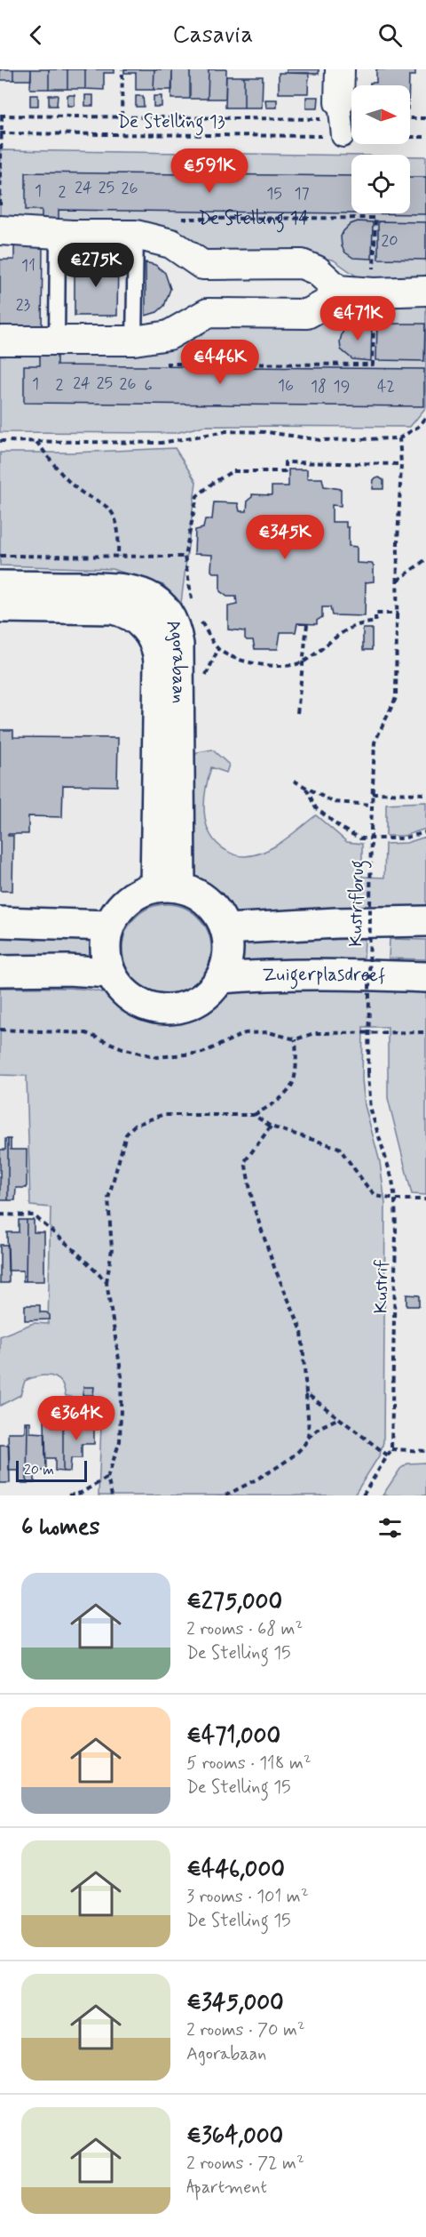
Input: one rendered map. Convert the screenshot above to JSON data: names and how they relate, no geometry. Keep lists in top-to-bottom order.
{
  "streets": {
    "main road": ["Agorabaan", "Zuigerplasdreef"],
    "street": ["De Stelling 14"],
    "path": ["De Stelling 13", "Kustrifbrug", "Kustrif"]
  },
  "crossings": [
    ["Agorabaan", "Zuigerplasdreef"],
    ["Kustrifbrug", "Kustrif"]
  ],
  "house_numbers": [
    "24",
    "25",
    "26",
    "1",
    "2",
    "15",
    "17",
    "20",
    "11",
    "23",
    "24",
    "25",
    "1",
    "26",
    "2",
    "6",
    "16",
    "18",
    "19",
    "42"
  ],
  "scale_bar": "20 m",
  "north": "right",
  "page": {
    "header": "Casavia",
    "price": [
      "€591K",
      "€275K",
      "€471K",
      "€446K",
      "€345K",
      "€364K"
    ],
    "scale": "20 m",
    "heading": "6 homes",
    "list": [
      {
        "name": "€275,000",
        "note": "2 rooms · 68 m² · De Stelling 15"
      },
      {
        "name": "€471,000",
        "note": "5 rooms · 118 m² · De Stelling 15"
      },
      {
        "name": "€446,000",
        "note": "3 rooms · 101 m² · De Stelling 15"
      },
      {
        "name": "€345,000",
        "note": "2 rooms · 70 m² · Agorabaan"
      },
      {
        "name": "€364,000",
        "note": "2 rooms · 72 m² · Apartment"
      }
    ]
  }
}
